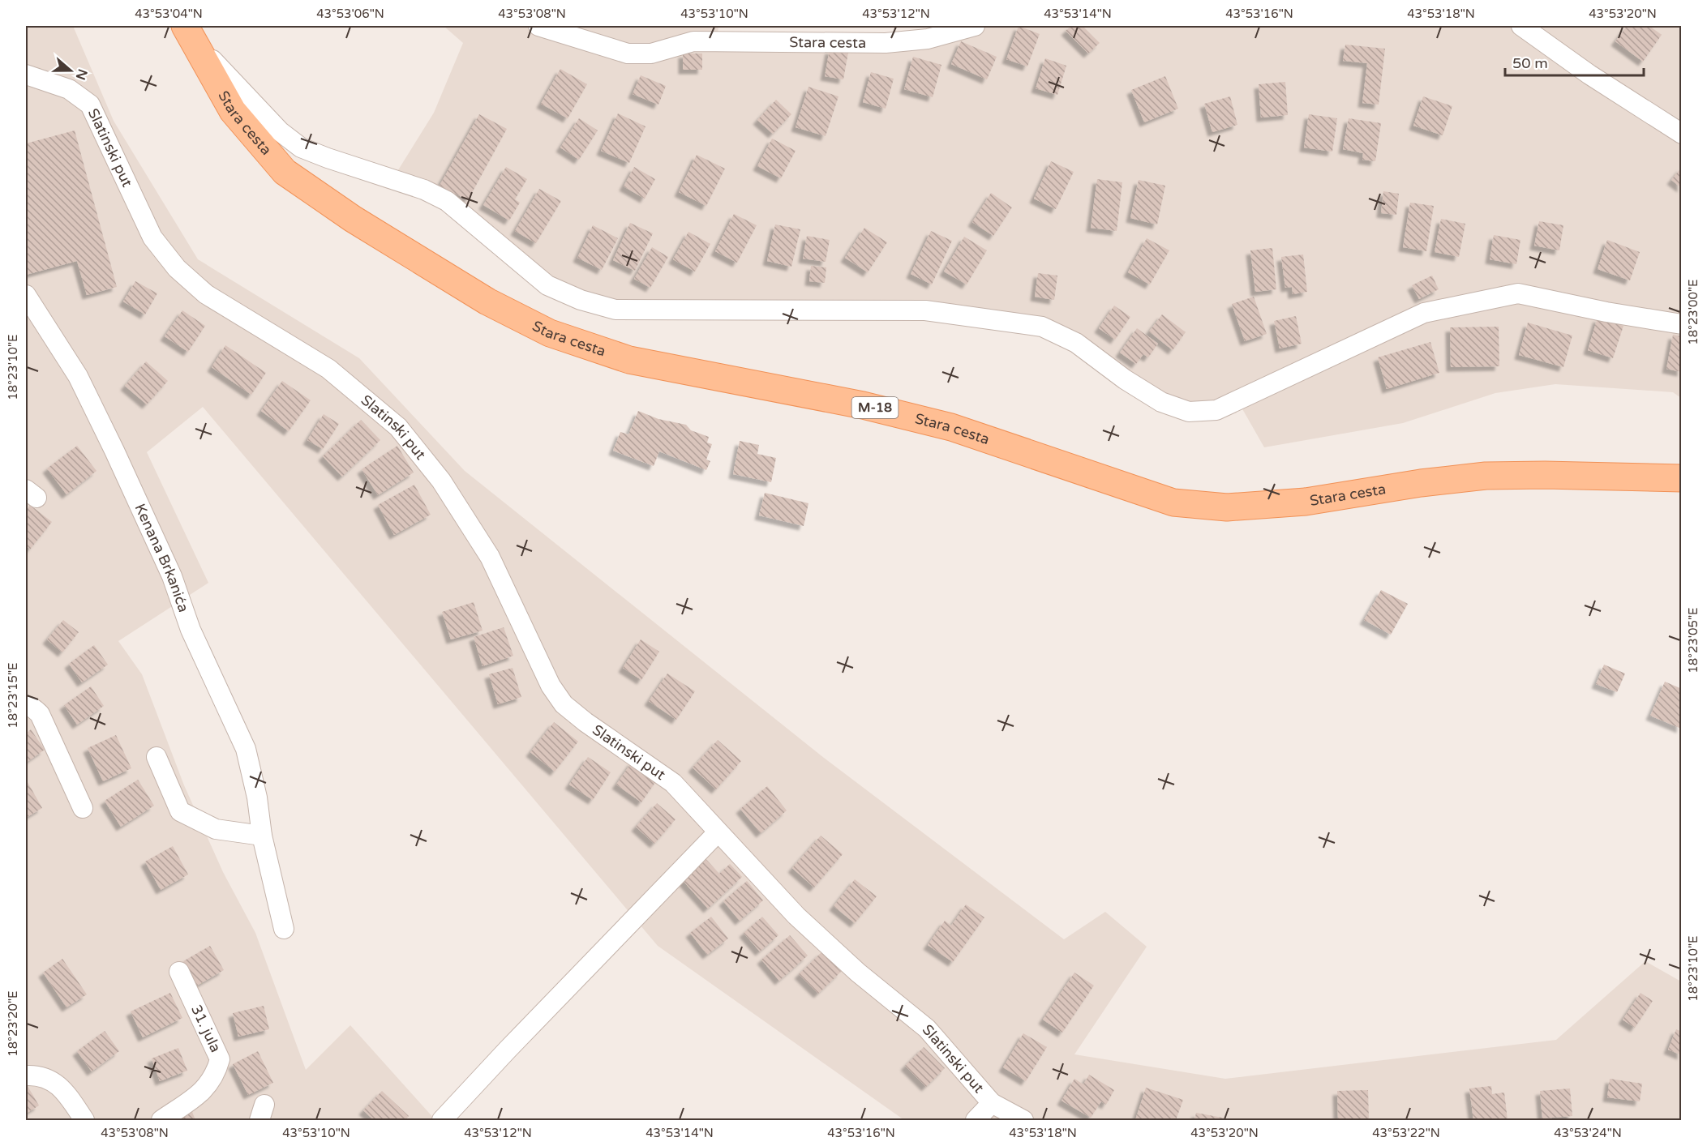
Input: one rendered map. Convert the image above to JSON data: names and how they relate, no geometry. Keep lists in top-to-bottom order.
{
  "streets": {
    "main road": ["Stara cesta", "M-18"],
    "street": ["Slatinski put", "Kenana Brkanića", "31. jula"]
  },
  "scale_bar": "50 m",
  "north": "right",
  "coordinates": [
    "43°53'04\"N",
    "43°53'06\"N",
    "43°53'08\"N",
    "43°53'10\"N",
    "43°53'12\"N",
    "43°53'14\"N",
    "43°53'16\"N",
    "43°53'18\"N",
    "43°53'20\"N",
    "18°23'00\"E",
    "18°23'10\"E",
    "18°23'05\"E",
    "18°23'15\"E",
    "18°23'20\"E",
    "43°53'22\"N",
    "43°53'24\"N"
  ]
}
